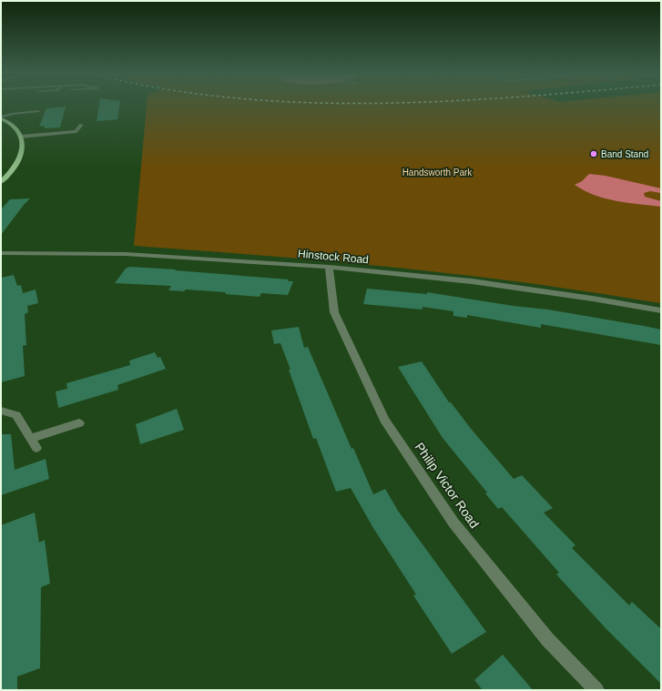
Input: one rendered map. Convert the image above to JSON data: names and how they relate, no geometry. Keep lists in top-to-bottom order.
{
  "streets": {
    "street": ["Hinstock Road", "Philip Victor Road"]
  },
  "crossings": [
    ["Hinstock Road", "Philip Victor Road"]
  ],
  "parks": ["Handsworth Park"],
  "places": ["Band Stand"]
}
